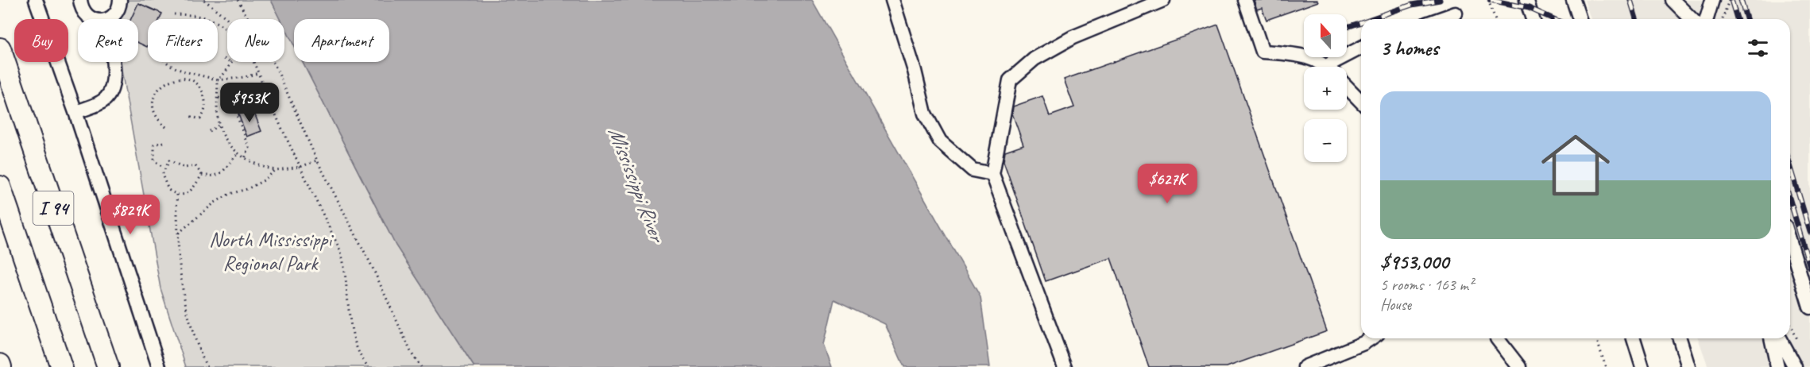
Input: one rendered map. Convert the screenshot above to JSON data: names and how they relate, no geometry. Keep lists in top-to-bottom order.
{
  "streets": {
    "highway": ["I 94"]
  },
  "water": ["Mississippi River"],
  "parks": ["North Mississippi Regional Park"],
  "north": "top",
  "page": {
    "map_buttons": ["+", "−"],
    "chip": [
      "Buy",
      "Rent",
      "Filters",
      "New",
      "Apartment"
    ],
    "heading": "3 homes",
    "list": [
      {
        "name": "$953,000",
        "note": "5 rooms · 163 m² · House"
      }
    ],
    "price": ["$953K", "$627K", "$829K"]
  }
}
